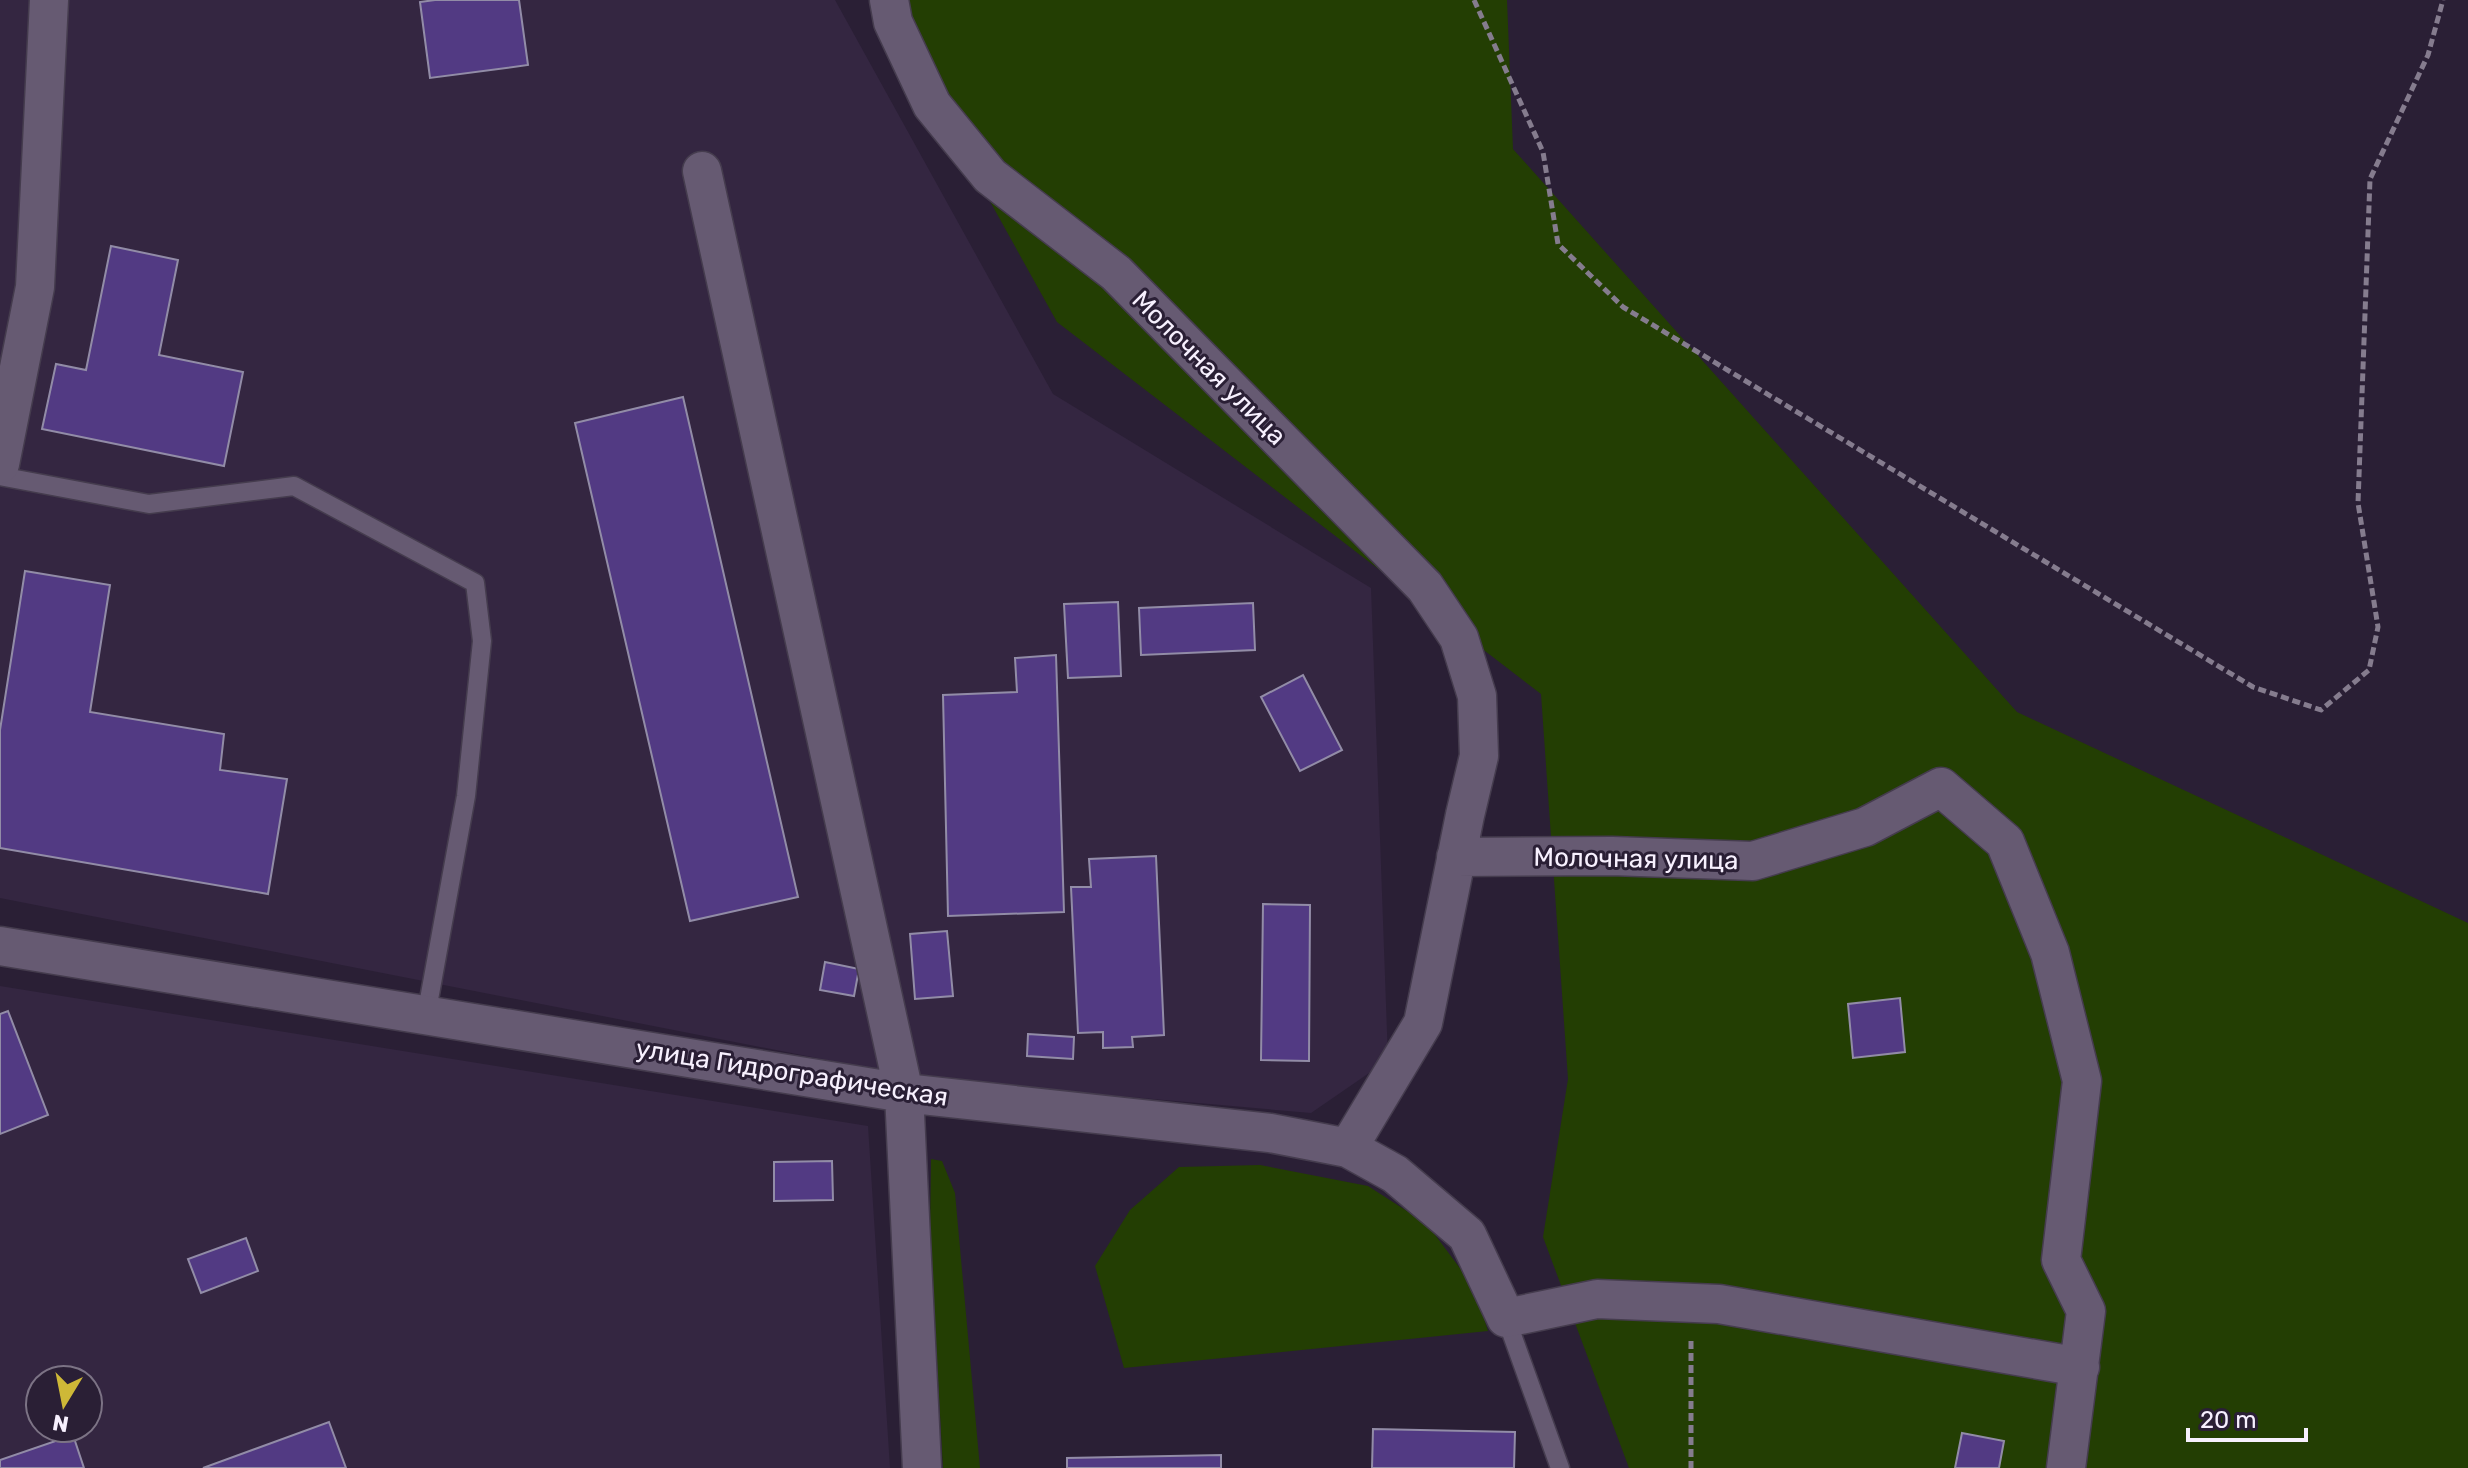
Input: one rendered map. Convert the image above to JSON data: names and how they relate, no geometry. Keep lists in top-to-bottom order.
{
  "streets": {
    "street": ["Молочная улица", "улица Гидрографическая"]
  },
  "crossings": [
    ["Молочная улица", "улица Гидрографическая"]
  ],
  "scale_bar": "20 m",
  "north": "bottom"
}
